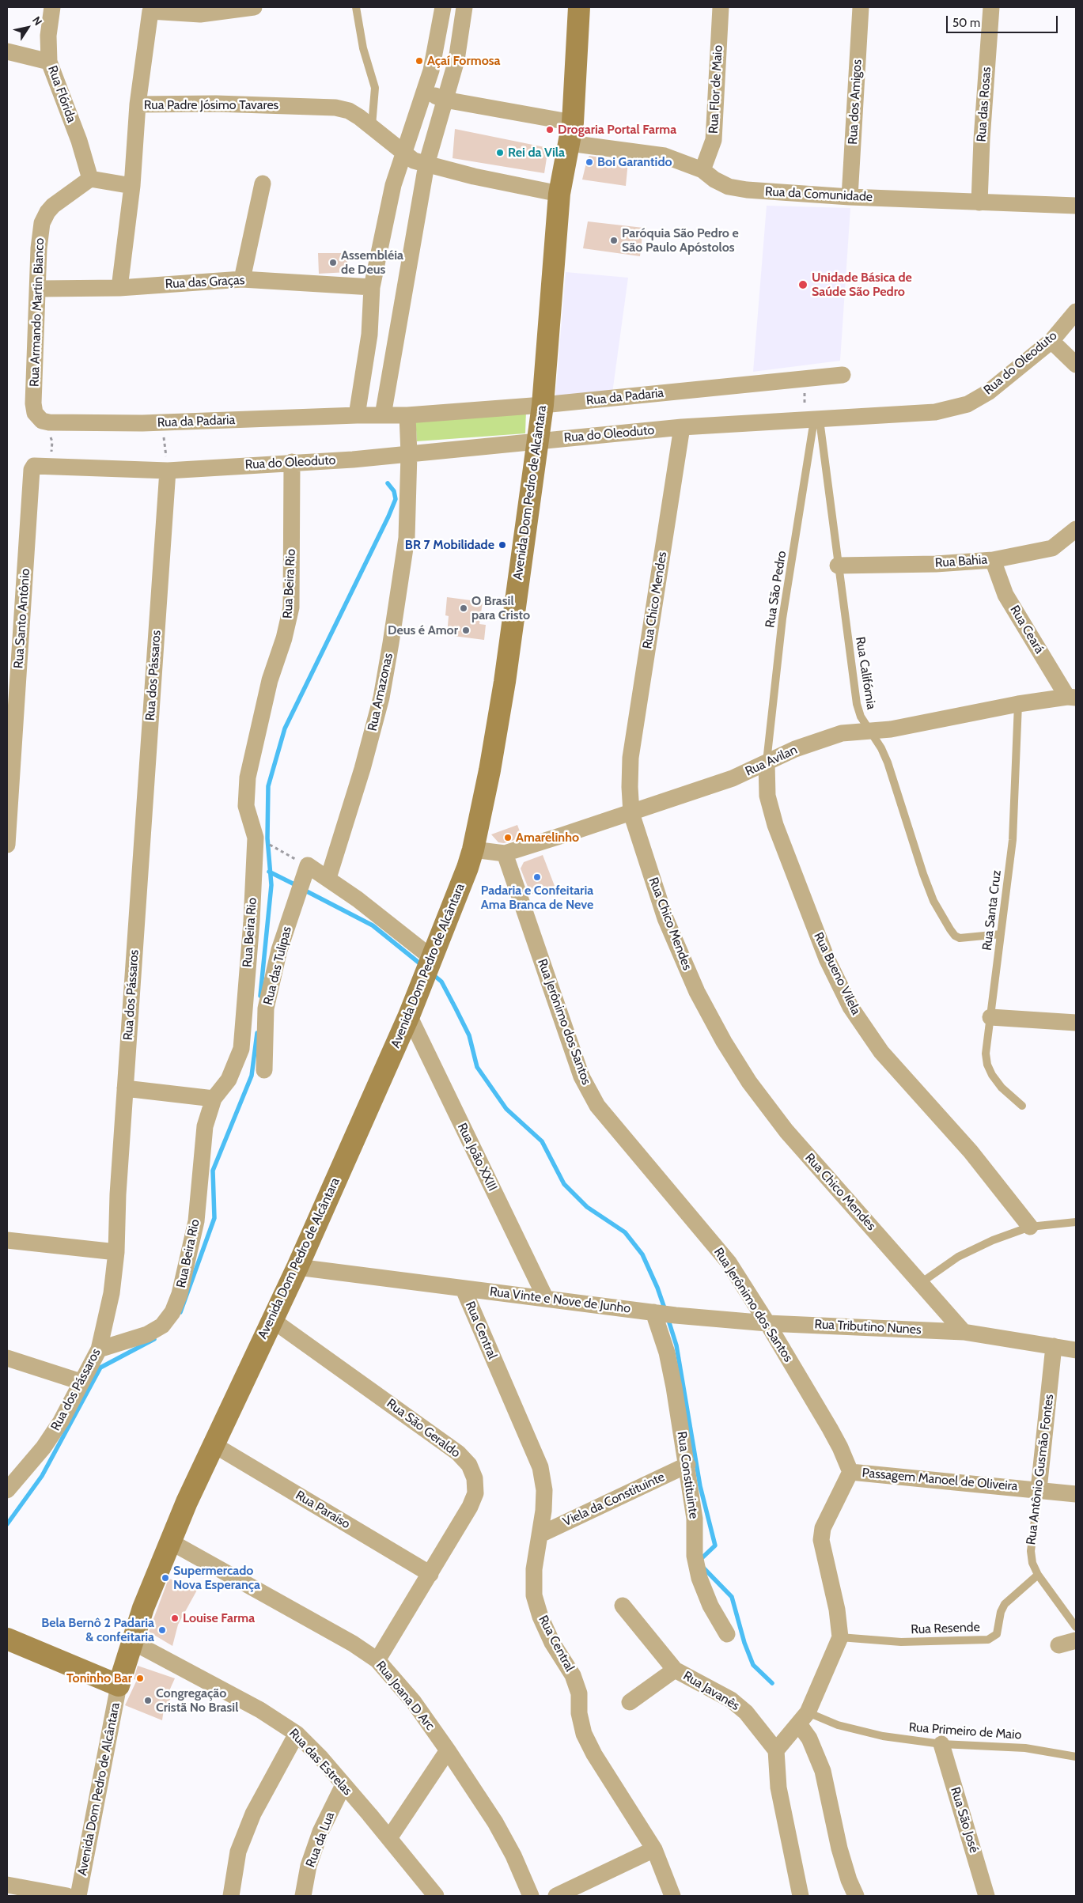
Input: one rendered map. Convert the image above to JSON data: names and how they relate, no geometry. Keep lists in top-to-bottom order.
{
  "streets": {
    "street": [
      "Rua Flor de Maio",
      "Rua Flórida",
      "Rua dos Amigos",
      "Rua das Rosas",
      "Rua Padre Jósimo Tavares",
      "Rua da Comunidade",
      "Rua das Graças",
      "Rua Armando Martin Bianco",
      "Rua do Oleoduto",
      "Rua da Padaria",
      "Avenida Dom Pedro de Alcântara",
      "Rua Bahia",
      "Rua Beira Rio",
      "Rua Chico Mendes",
      "Rua Santo Antônio",
      "Rua Ceará",
      "Rua dos Pássaros",
      "Rua Amazonas",
      "Rua Avilan",
      "Rua das Tulipas",
      "Rua Bueno Vilela",
      "Rua Jerônimo dos Santos",
      "Rua João XXIII",
      "Rua Vinte e Nove de Junho",
      "Rua Tributino Nunes",
      "Rua Central",
      "Rua São Geraldo",
      "Rua Antônio Gusmão Fontes",
      "Rua Constituinte",
      "Passagem Manoel de Oliveira",
      "Viela da Constituinte",
      "Rua Paraíso",
      "Rua Javanês",
      "Rua Joana D Arc",
      "Rua das Estrelas",
      "Rua São José",
      "Rua da Lua"
    ],
    "lane": [
      "Rua São Pedro",
      "Rua Califórnia",
      "Rua Santa Cruz",
      "Rua Resende",
      "Rua Primeiro de Maio"
    ]
  },
  "crossings": [
    ["Rua Flor de Maio", "Rua da Comunidade"],
    ["Rua Flórida", "Rua Armando Martin Bianco"],
    ["Rua dos Amigos", "Rua da Comunidade"],
    ["Rua das Rosas", "Rua da Comunidade"],
    ["Rua Padre Jósimo Tavares", "Rua das Graças"],
    ["Rua Padre Jósimo Tavares", "Avenida Dom Pedro de Alcântara"],
    ["Rua da Comunidade", "Avenida Dom Pedro de Alcântara"],
    ["Rua das Graças", "Rua Armando Martin Bianco"],
    ["Rua Armando Martin Bianco", "Rua da Padaria"],
    ["Rua do Oleoduto", "Avenida Dom Pedro de Alcântara"],
    ["Rua do Oleoduto", "Rua Beira Rio"],
    ["Rua do Oleoduto", "Rua São Pedro"],
    ["Rua do Oleoduto", "Rua Chico Mendes"],
    ["Rua do Oleoduto", "Rua Santo Antônio"],
    ["Rua do Oleoduto", "Rua Califórnia"],
    ["Rua do Oleoduto", "Rua dos Pássaros"],
    ["Rua do Oleoduto", "Rua Amazonas"],
    ["Rua da Padaria", "Avenida Dom Pedro de Alcântara"],
    ["Rua da Padaria", "Rua Amazonas"],
    ["Avenida Dom Pedro de Alcântara", "Rua Avilan"],
    ["Avenida Dom Pedro de Alcântara", "Rua João XXIII"],
    ["Avenida Dom Pedro de Alcântara", "Rua Vinte e Nove de Junho"],
    ["Avenida Dom Pedro de Alcântara", "Rua São Geraldo"],
    ["Avenida Dom Pedro de Alcântara", "Rua Paraíso"],
    ["Avenida Dom Pedro de Alcântara", "Rua Joana D Arc"],
    ["Avenida Dom Pedro de Alcântara", "Rua das Estrelas"],
    ["Rua Bahia", "Rua Ceará"],
    ["Rua Bahia", "Rua Califórnia"],
    ["Rua Beira Rio", "Rua dos Pássaros"],
    ["Rua São Pedro", "Rua Califórnia"],
    ["Rua São Pedro", "Rua Avilan"],
    ["Rua São Pedro", "Rua Bueno Vilela"],
    ["Rua Chico Mendes", "Rua Avilan"],
    ["Rua Chico Mendes", "Rua Tributino Nunes"],
    ["Rua Ceará", "Rua Avilan"],
    ["Rua Califórnia", "Rua Avilan"],
    ["Rua Califórnia", "Rua Santa Cruz"],
    ["Rua Avilan", "Rua Santa Cruz"],
    ["Rua Avilan", "Rua Bueno Vilela"],
    ["Rua Avilan", "Rua Jerônimo dos Santos"],
    ["Rua Jerônimo dos Santos", "Rua Tributino Nunes"],
    ["Rua Jerônimo dos Santos", "Passagem Manoel de Oliveira"],
    ["Rua João XXIII", "Rua Vinte e Nove de Junho"],
    ["Rua Vinte e Nove de Junho", "Rua Tributino Nunes"],
    ["Rua Vinte e Nove de Junho", "Rua Central"],
    ["Rua Vinte e Nove de Junho", "Rua Constituinte"],
    ["Rua Tributino Nunes", "Rua Antônio Gusmão Fontes"],
    ["Rua Tributino Nunes", "Rua Constituinte"],
    ["Rua Central", "Viela da Constituinte"],
    ["Rua São Geraldo", "Rua Paraíso"],
    ["Rua São Geraldo", "Rua Joana D Arc"],
    ["Rua Antônio Gusmão Fontes", "Passagem Manoel de Oliveira"],
    ["Rua Antônio Gusmão Fontes", "Rua Resende"],
    ["Rua Constituinte", "Viela da Constituinte"],
    ["Rua Primeiro de Maio", "Rua São José"],
    ["Rua das Estrelas", "Rua da Lua"]
  ],
  "places": [
    "Açaí Formosa",
    "Drogaria Portal Farma",
    "Rei da Vila",
    "Boi Garantido",
    "Paróquia São Pedro e São Paulo Apóstolos",
    "Assembléia de Deus",
    "Unidade Básica de Saúde São Pedro",
    "BR 7 Mobilidade",
    "O Brasil para Cristo",
    "Deus é Amor",
    "Amarelinho",
    "Padaria e Confeitaria Ama Branca de Neve",
    "Supermercado Nova Esperança",
    "Louise Farma",
    "Bela Bernô 2 Padaria & confeitaria",
    "Toninho Bar",
    "Congregação Cristã No Brasil"
  ],
  "scale_bar": "50 m",
  "north": "top right"
}
